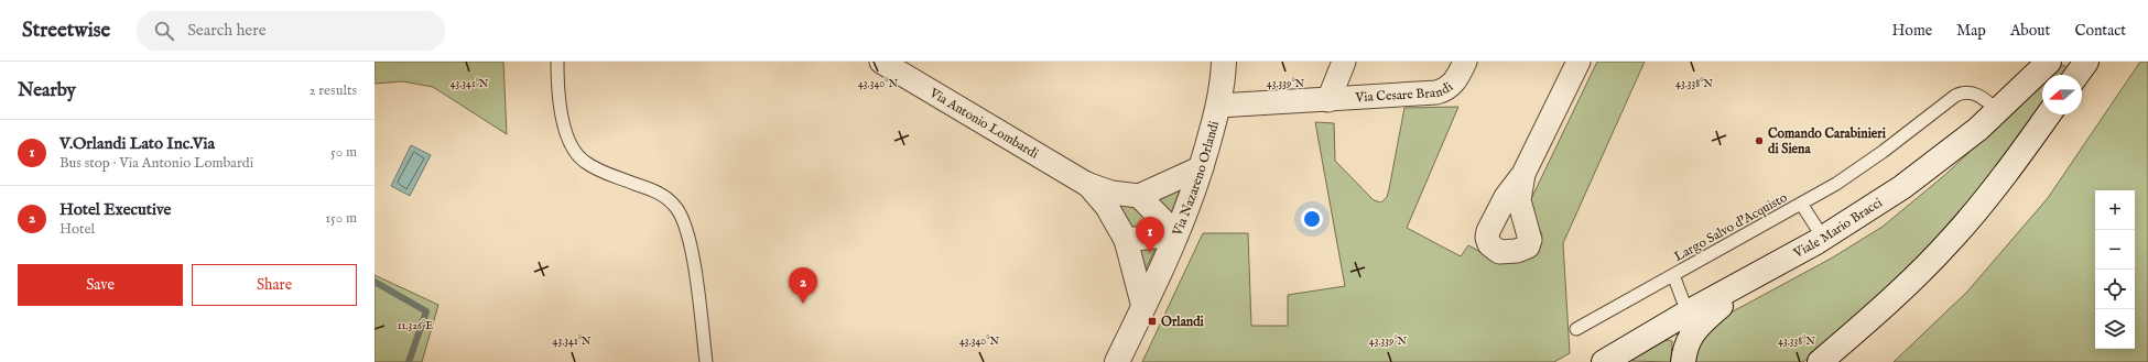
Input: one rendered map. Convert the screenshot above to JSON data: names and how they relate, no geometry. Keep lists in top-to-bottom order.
{
  "streets": {
    "main road": ["Via Nazareno Orlandi", "Viale Mario Bracci"],
    "street": ["Via Cesare Brandi", "Via Antonio Lombardi"],
    "lane": ["Largo Salvo d'Acquisto"]
  },
  "crossings": [
    ["Via Cesare Brandi", "Via Nazareno Orlandi"],
    ["Via Antonio Lombardi", "Via Nazareno Orlandi"],
    ["Largo Salvo d'Acquisto", "Viale Mario Bracci"]
  ],
  "places": {
    "other": ["Comando Carabinieri di Siena"],
    "transit": ["Orlandi"]
  },
  "north": "left",
  "page": {
    "header": "Streetwise",
    "search": "Search here",
    "nav": [
      "Home",
      "Map",
      "About",
      "Contact"
    ],
    "heading": ["Nearby", "2 results"],
    "list": [
      {
        "mark": "1",
        "name": "V.Orlandi Lato Inc.Via",
        "note": "Bus stop · Via Antonio Lombardi",
        "value": "50 m"
      },
      {
        "mark": "2",
        "name": "Hotel Executive",
        "note": "Hotel",
        "value": "150 m"
      }
    ],
    "map_buttons": ["+", "−"],
    "pins": ["1", "2"],
    "buttons": ["Save", "Share"]
  },
  "coordinates": [
    "43.341°N",
    "43.340°N",
    "43.339°N",
    "43.338°N",
    "11.326°E"
  ]
}
